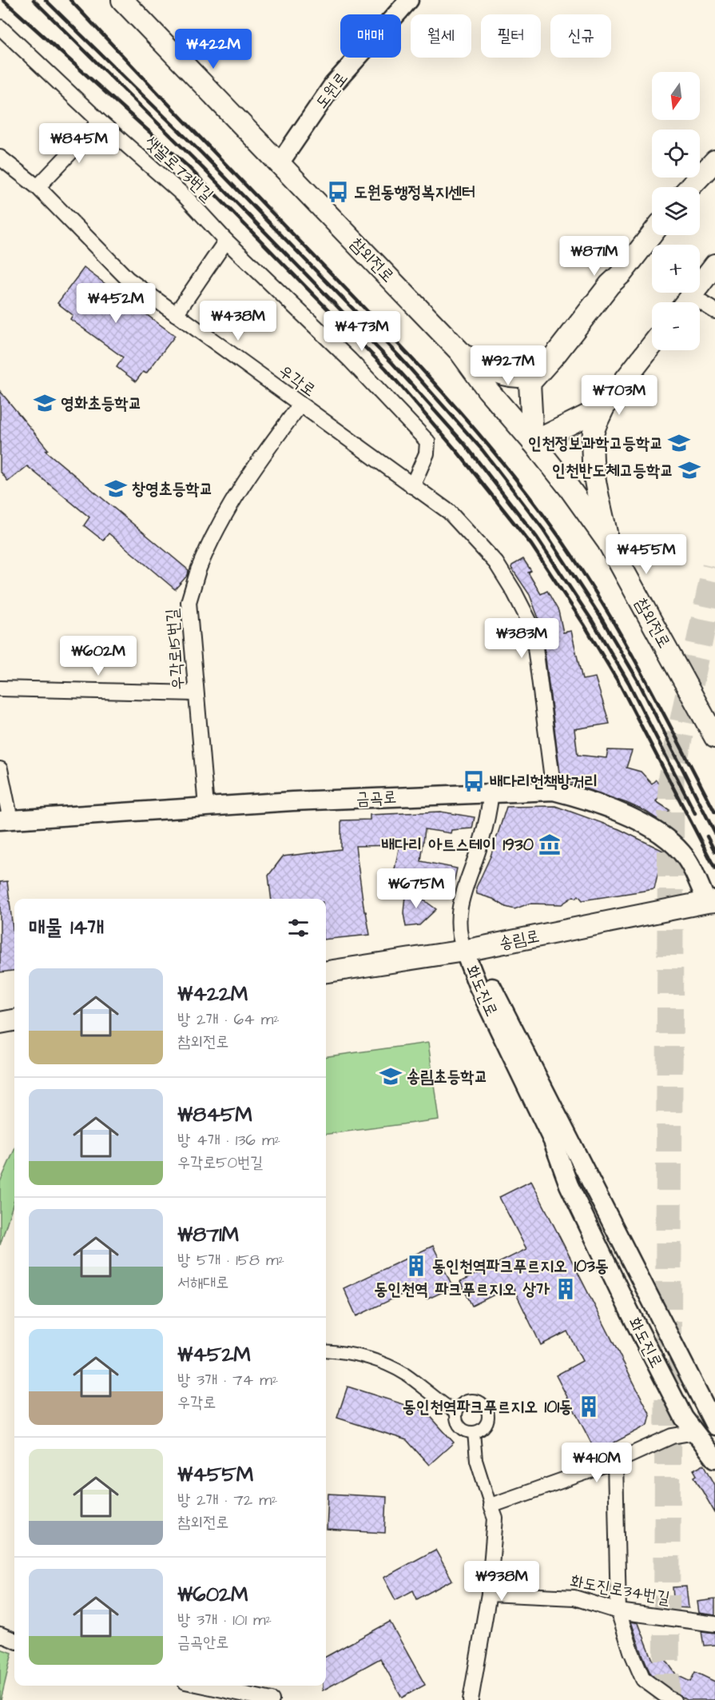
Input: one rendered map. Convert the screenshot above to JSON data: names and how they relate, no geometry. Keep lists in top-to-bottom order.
{
  "streets": {
    "main road": ["참외전로", "송림로"],
    "street": [
      "도원로",
      "샛골로73번길",
      "우각로",
      "우각로15번길",
      "금곡로",
      "화도진로",
      "화도진로34번길"
    ]
  },
  "crossings": [
    ["도원로", "참외전로"],
    ["샛골로73번길", "우각로"],
    ["우각로", "우각로15번길"],
    ["우각로", "금곡로"],
    ["우각로15번길", "금곡로"],
    ["금곡로", "송림로"],
    ["송림로", "화도진로"]
  ],
  "places": {
    "bus stop": ["도원동행정복지센터", "배다리헌책방거리"],
    "school or university": [
      "영화초등학교",
      "인천정보과학고등학교",
      "인천반도체고등학교",
      "창영초등학교",
      "송림초등학교"
    ],
    "museum": ["배다리 아트스테이 1930"],
    "building": ["동인천역파크푸르지오 103동", "동인천역 파크푸르지오 상가", "동인천역파크푸르지오 101동"]
  },
  "north": "bottom",
  "page": {
    "chip": [
      "매매",
      "월세",
      "필터",
      "신규"
    ],
    "price": [
      "₩422M",
      "₩845M",
      "₩871M",
      "₩452M",
      "₩438M",
      "₩473M",
      "₩927M",
      "₩703M",
      "₩455M",
      "₩383M",
      "₩602M",
      "₩675M",
      "₩410M",
      "₩938M"
    ],
    "map_buttons": ["+", "−"],
    "heading": "매물 14개",
    "list": [
      {
        "name": "₩422M",
        "note": "방 2개 · 64 m² · 참외전로"
      },
      {
        "name": "₩845M",
        "note": "방 4개 · 136 m² · 우각로50번길"
      },
      {
        "name": "₩871M",
        "note": "방 5개 · 158 m² · 서해대로"
      },
      {
        "name": "₩452M",
        "note": "방 3개 · 74 m² · 우각로"
      },
      {
        "name": "₩455M",
        "note": "방 2개 · 72 m² · 참외전로"
      },
      {
        "name": "₩602M",
        "note": "방 3개 · 101 m² · 금곡안로"
      }
    ]
  }
}
